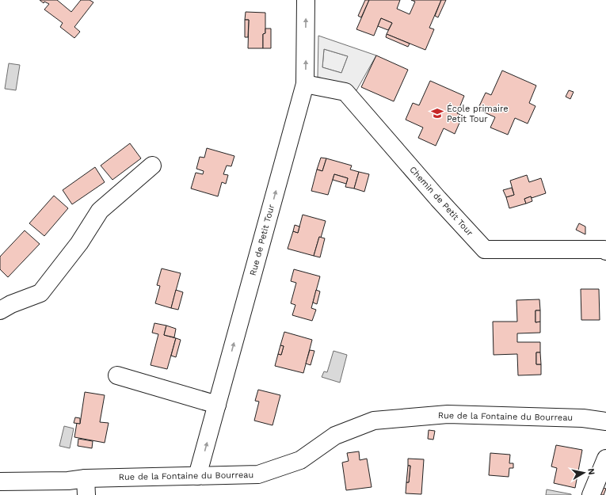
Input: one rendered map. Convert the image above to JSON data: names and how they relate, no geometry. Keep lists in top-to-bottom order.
{
  "streets": {
    "street": ["Chemin de Petit Tour", "Rue de Petit Tour", "Rue de la Fontaine du Bourreau"]
  },
  "crossings": [
    ["Chemin de Petit Tour", "Rue de Petit Tour"],
    ["Rue de Petit Tour", "Rue de la Fontaine du Bourreau"]
  ],
  "one_way": ["Rue de Petit Tour"],
  "places": {
    "school or university": ["École primaire Petit Tour"]
  },
  "north": "right"
}
